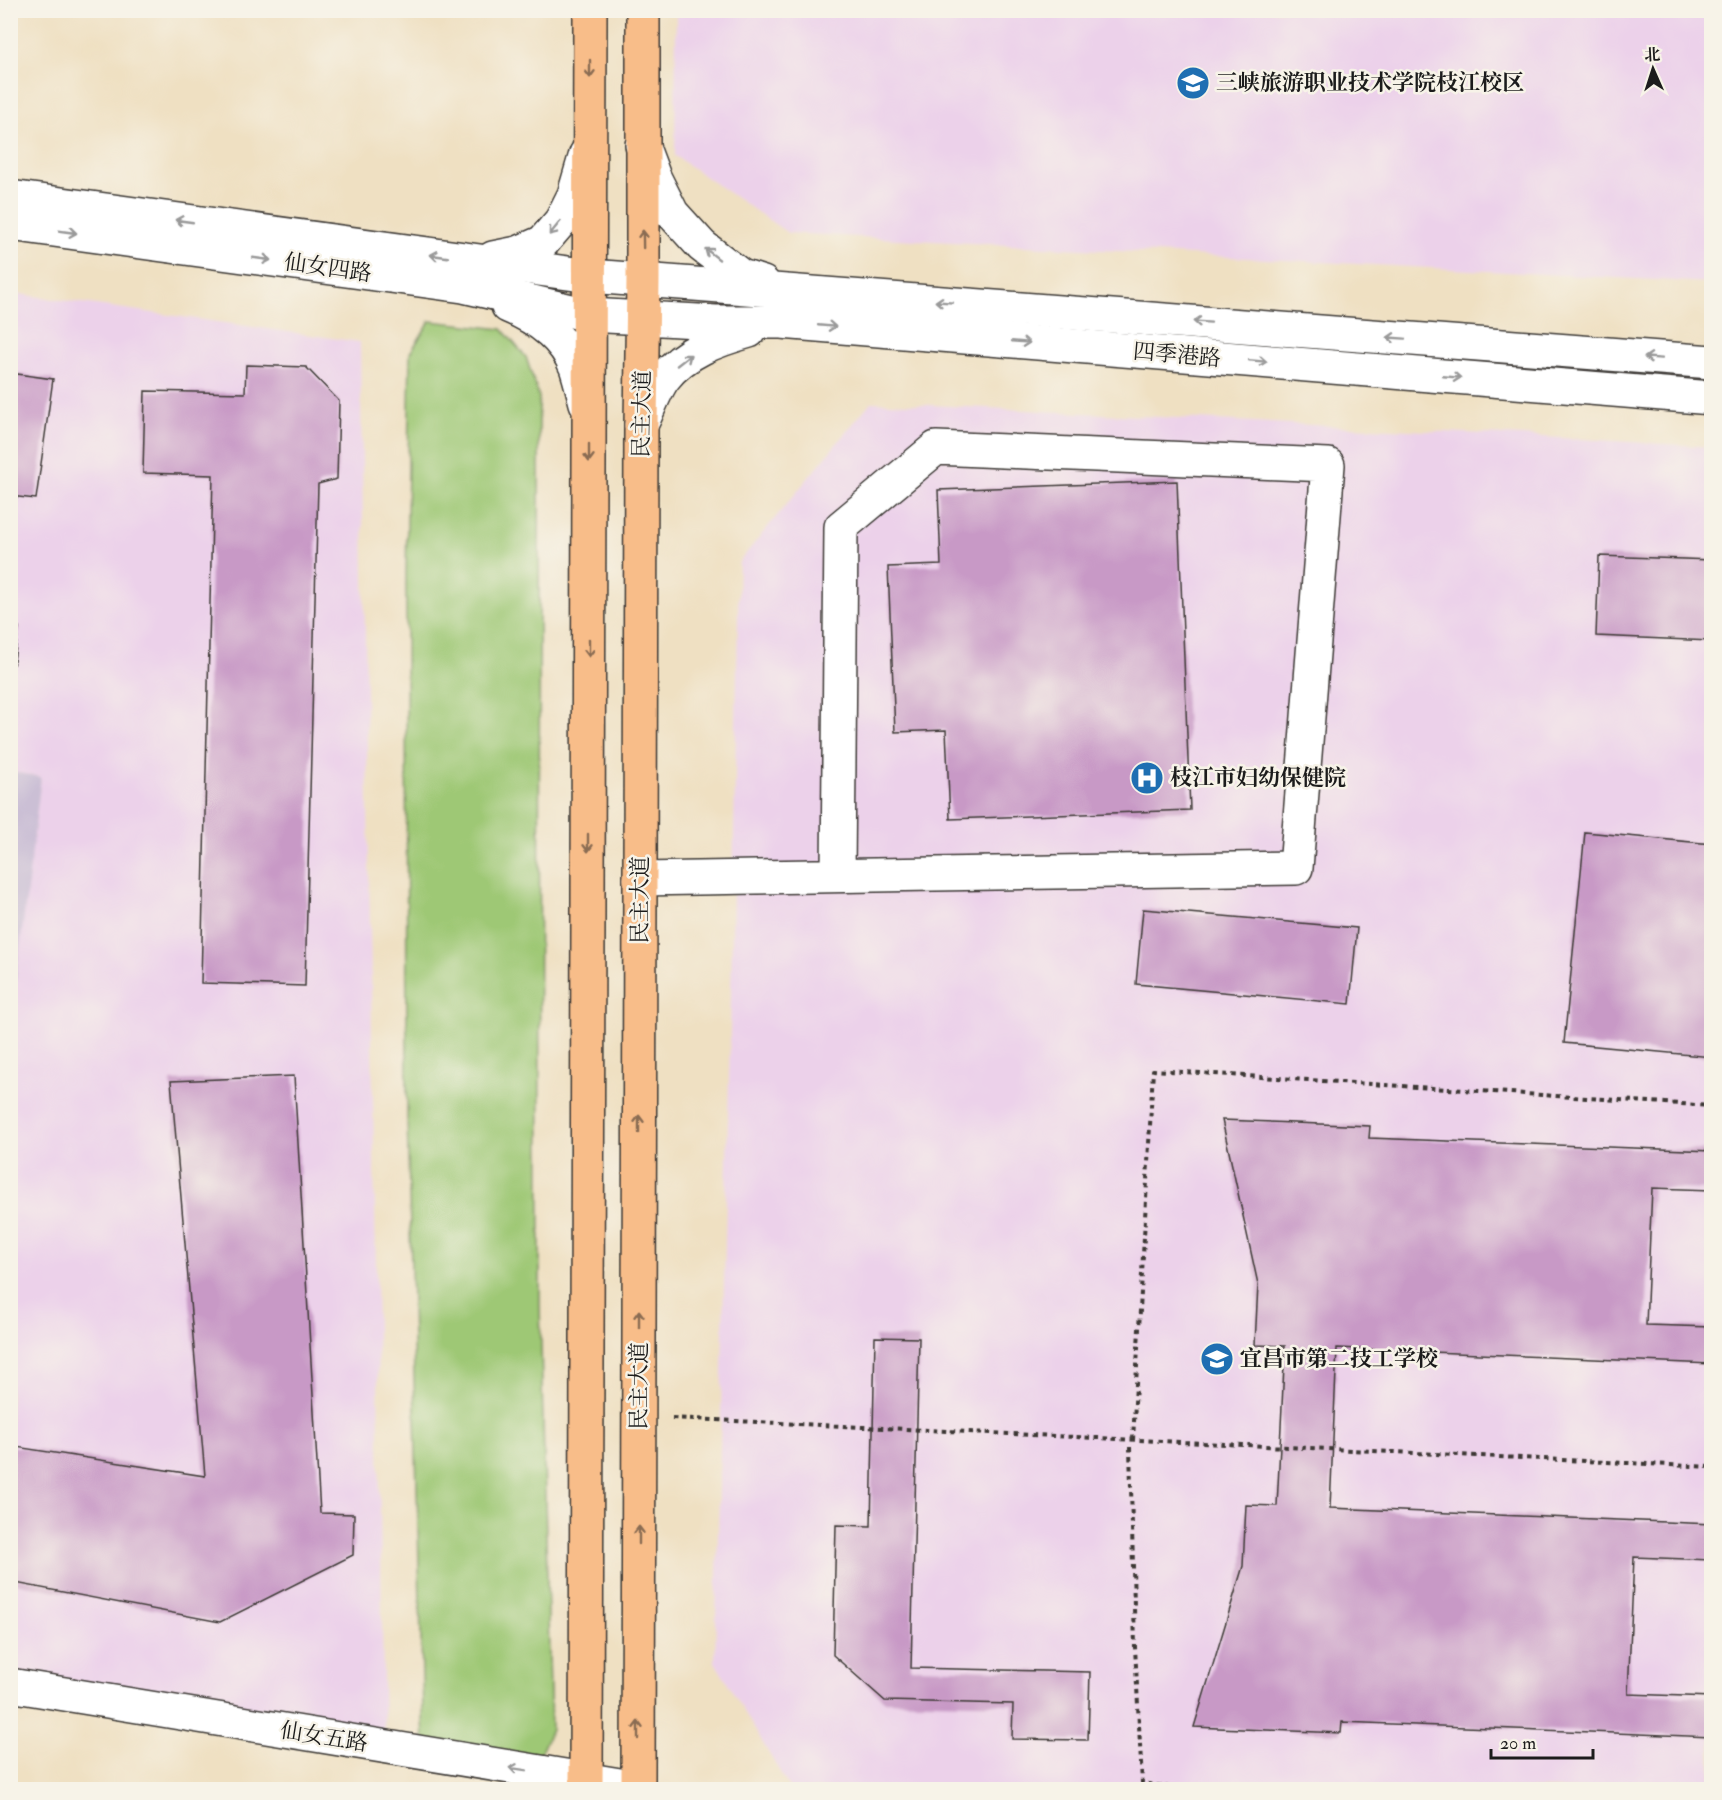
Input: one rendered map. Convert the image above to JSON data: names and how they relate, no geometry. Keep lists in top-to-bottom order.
{
  "streets": {
    "main road": ["民主大道"],
    "street": ["仙女四路", "四季港路", "仙女五路"]
  },
  "crossings": [
    ["仙女四路", "四季港路"],
    ["仙女四路", "民主大道"],
    ["四季港路", "民主大道"],
    ["民主大道", "仙女五路"]
  ],
  "places": {
    "school or university": ["三峡旅游职业技术学院枝江校区", "宜昌市第二技工学校"],
    "hospital": ["枝江市妇幼保健院"]
  },
  "scale_bar": "20 m",
  "north": "top"
}
